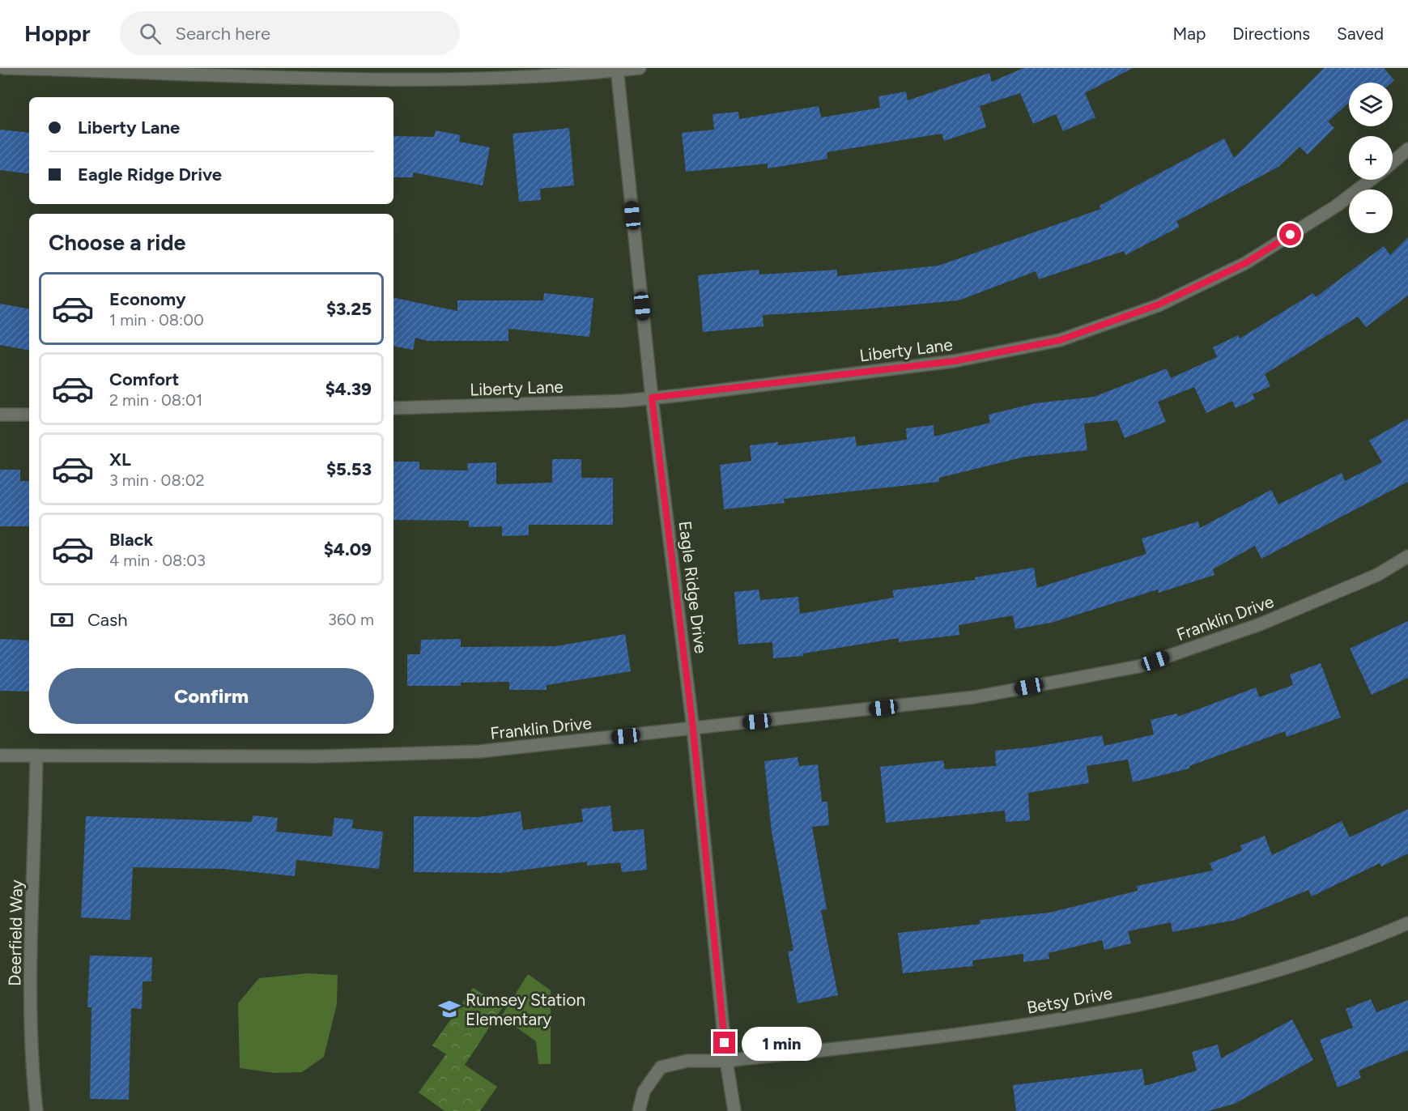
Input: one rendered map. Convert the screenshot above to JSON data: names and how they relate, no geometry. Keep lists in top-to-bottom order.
{
  "streets": {
    "street": [
      "Liberty Lane",
      "Eagle Ridge Drive",
      "Franklin Drive",
      "Deerfield Way",
      "Betsy Drive"
    ]
  },
  "crossings": [
    ["Liberty Lane", "Eagle Ridge Drive"],
    ["Eagle Ridge Drive", "Franklin Drive"],
    ["Eagle Ridge Drive", "Betsy Drive"],
    ["Franklin Drive", "Deerfield Way"]
  ],
  "places": {
    "school or university": ["Rumsey Station Elementary"]
  },
  "page": {
    "header": "Hoppr",
    "search": "Search here",
    "nav": ["Map", "Directions", "Saved"],
    "map_buttons": ["+", "−"],
    "banner": ["Liberty Lane", "Eagle Ridge Drive"],
    "heading": "Choose a ride",
    "list": [
      {
        "name": "Economy",
        "note": "1 min · 08:00",
        "value": "$3.25"
      },
      {
        "name": "Comfort",
        "note": "2 min · 08:01",
        "value": "$4.39"
      },
      {
        "name": "XL",
        "note": "3 min · 08:02",
        "value": "$5.53"
      },
      {
        "name": "Black",
        "note": "4 min · 08:03",
        "value": "$4.09"
      }
    ],
    "pay": ["Cash", "360 m"],
    "buttons": "Confirm",
    "bubble": "1 min"
  }
}
